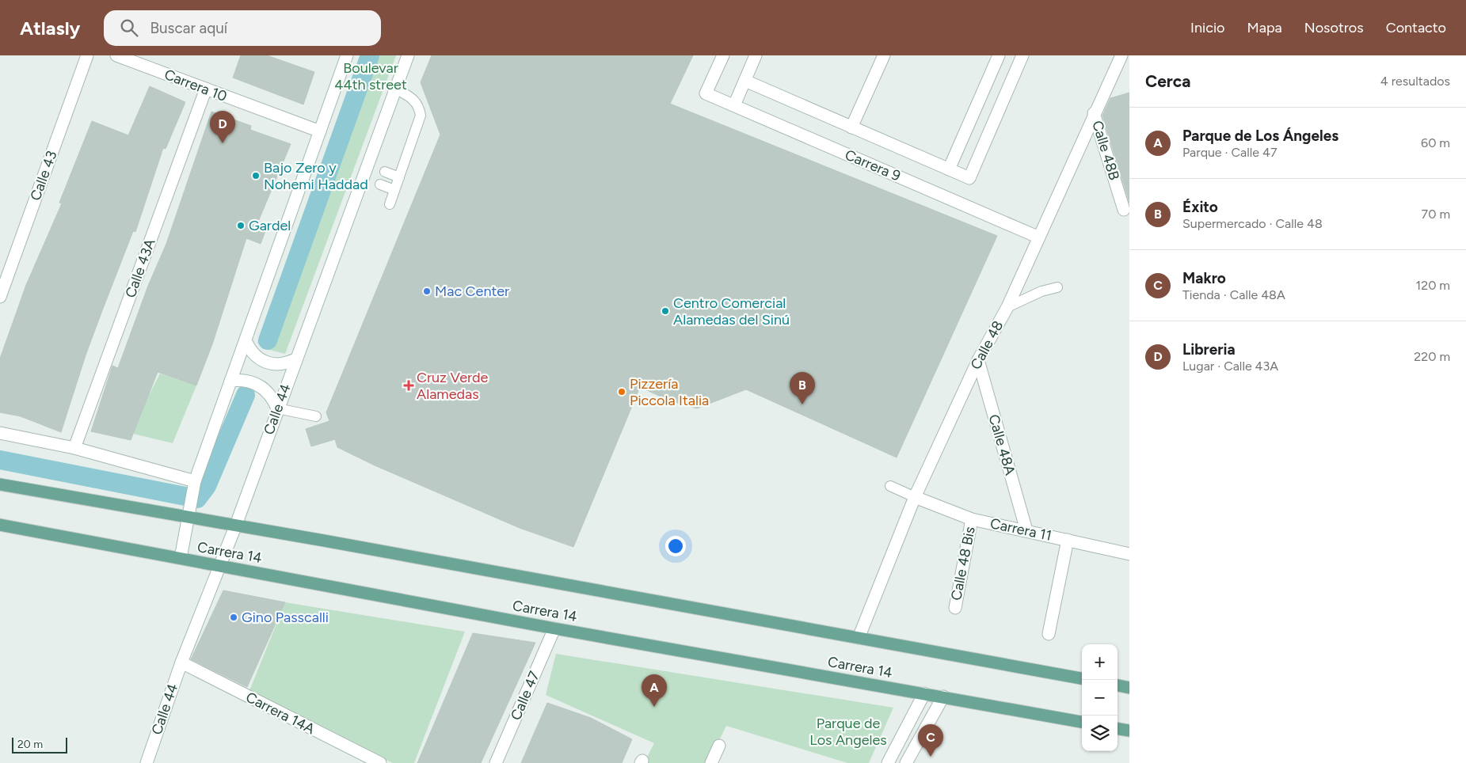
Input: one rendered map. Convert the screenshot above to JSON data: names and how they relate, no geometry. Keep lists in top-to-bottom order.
{
  "streets": {
    "main road": ["Carrera 14"],
    "street": [
      "Carrera 10",
      "Calle 48B",
      "Carrera 9",
      "Calle 43",
      "Calle 43A",
      "Calle 48",
      "Calle 44",
      "Calle 48A",
      "Carrera 11",
      "Calle 48 Bis",
      "Calle 47",
      "Carrera 14A"
    ]
  },
  "crossings": [
    ["Carrera 10", "Calle 43A"],
    ["Calle 48B", "Calle 48"],
    ["Carrera 9", "Calle 48"],
    ["Calle 48", "Calle 48A"],
    ["Calle 48", "Carrera 11"],
    ["Calle 48", "Carrera 14"],
    ["Calle 44", "Carrera 14"],
    ["Calle 44", "Carrera 14A"],
    ["Calle 48A", "Carrera 11"],
    ["Carrera 11", "Calle 48 Bis"],
    ["Carrera 14", "Calle 47"]
  ],
  "parks": ["Boulevar 44th street", "Parque de Los Angeles"],
  "places": {
    "other": [
      "Bajo Zero y Nohemi Haddad",
      "Gardel",
      "Mac Center",
      "Centro Comercial Alamedas del Sinú",
      "Pizzería Piccola Italia",
      "Gino Passcalli"
    ],
    "health": ["Cruz Verde Alamedas"]
  },
  "scale_bar": "20 m",
  "page": {
    "header": "Atlasly",
    "search": "Buscar aquí",
    "nav": [
      "Inicio",
      "Mapa",
      "Nosotros",
      "Contacto"
    ],
    "heading": ["Cerca", "4 resultados"],
    "list": [
      {
        "mark": "A",
        "name": "Parque de Los Ángeles",
        "note": "Parque · Calle 47",
        "value": "60 m"
      },
      {
        "mark": "B",
        "name": "Éxito",
        "note": "Supermercado · Calle 48",
        "value": "70 m"
      },
      {
        "mark": "C",
        "name": "Makro",
        "note": "Tienda · Calle 48A",
        "value": "120 m"
      },
      {
        "mark": "D",
        "name": "Libreria",
        "note": "Lugar · Calle 43A",
        "value": "220 m"
      }
    ],
    "pins": [
      "D",
      "B",
      "A",
      "C"
    ],
    "map_buttons": ["+", "−"],
    "scale": "20 m"
  }
}
